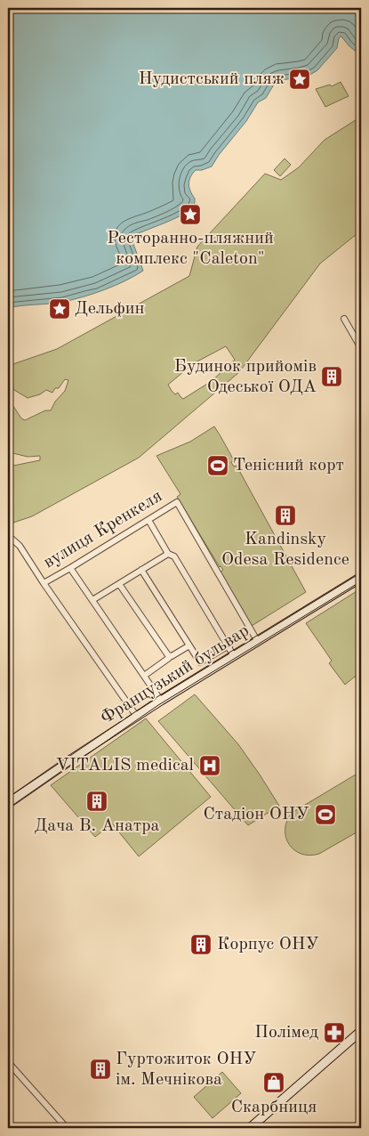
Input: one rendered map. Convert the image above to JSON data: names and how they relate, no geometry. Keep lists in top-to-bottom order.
{
  "streets": {
    "street": ["вулиця Кренкеля", "Французький бульвар"]
  },
  "crossings": [
    ["вулиця Кренкеля", "Французький бульвар"]
  ],
  "places": {
    "place": ["Нудистський пляж", "Ресторанно-пляжний комплекс \"Caleton\"", "Дельфин"],
    "building": [
      "Будинок прийомів Одеської ОДА",
      "Kandinsky Odesa Residence",
      "Дача В. Анатра",
      "Корпус ОНУ",
      "Гуртожиток ОНУ ім. Мечнікова"
    ],
    "sports": ["Тенісний корт", "Стадіон ОНУ"],
    "hospital": ["VITALIS medical"],
    "pharmacy": ["Полімед"],
    "shop": ["Скарбниця"]
  }
}
